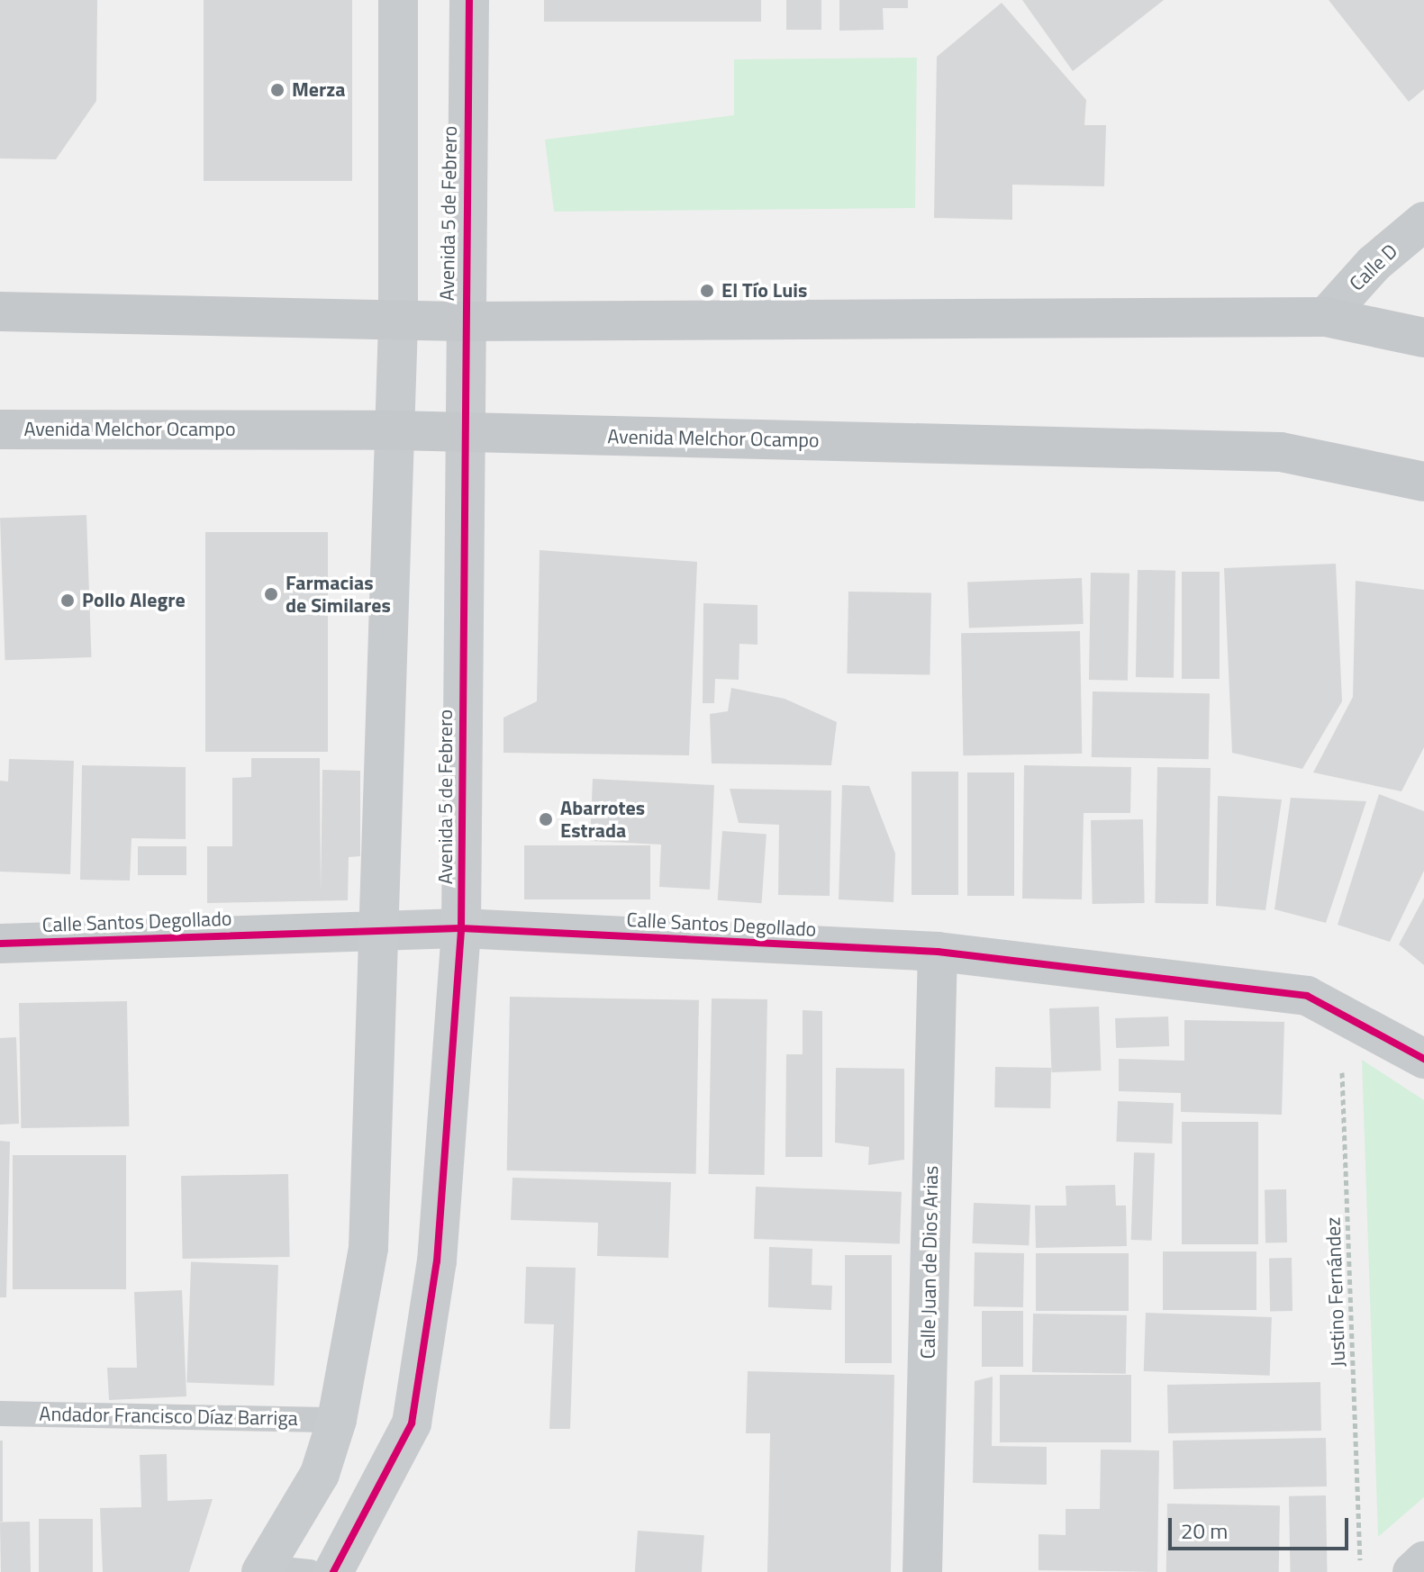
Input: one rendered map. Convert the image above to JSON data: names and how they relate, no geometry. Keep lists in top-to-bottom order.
{
  "streets": {
    "main road": ["Avenida Melchor Ocampo"],
    "street": [
      "Avenida 5 de Febrero",
      "Calle D",
      "Calle Santos Degollado",
      "Calle Juan de Dios Arias"
    ],
    "lane": ["Andador Francisco Díaz Barriga"],
    "path": ["Justino Fernández"]
  },
  "crossings": [
    ["Avenida 5 de Febrero", "Avenida Melchor Ocampo"],
    ["Avenida 5 de Febrero", "Calle Santos Degollado"],
    ["Calle Santos Degollado", "Calle Juan de Dios Arias"],
    ["Calle Santos Degollado", "Justino Fernández"]
  ],
  "places": [
    "Merza",
    "El Tío Luis",
    "Farmacias de Similares",
    "Pollo Alegre",
    "Abarrotes Estrada"
  ],
  "scale_bar": "20 m"
}
